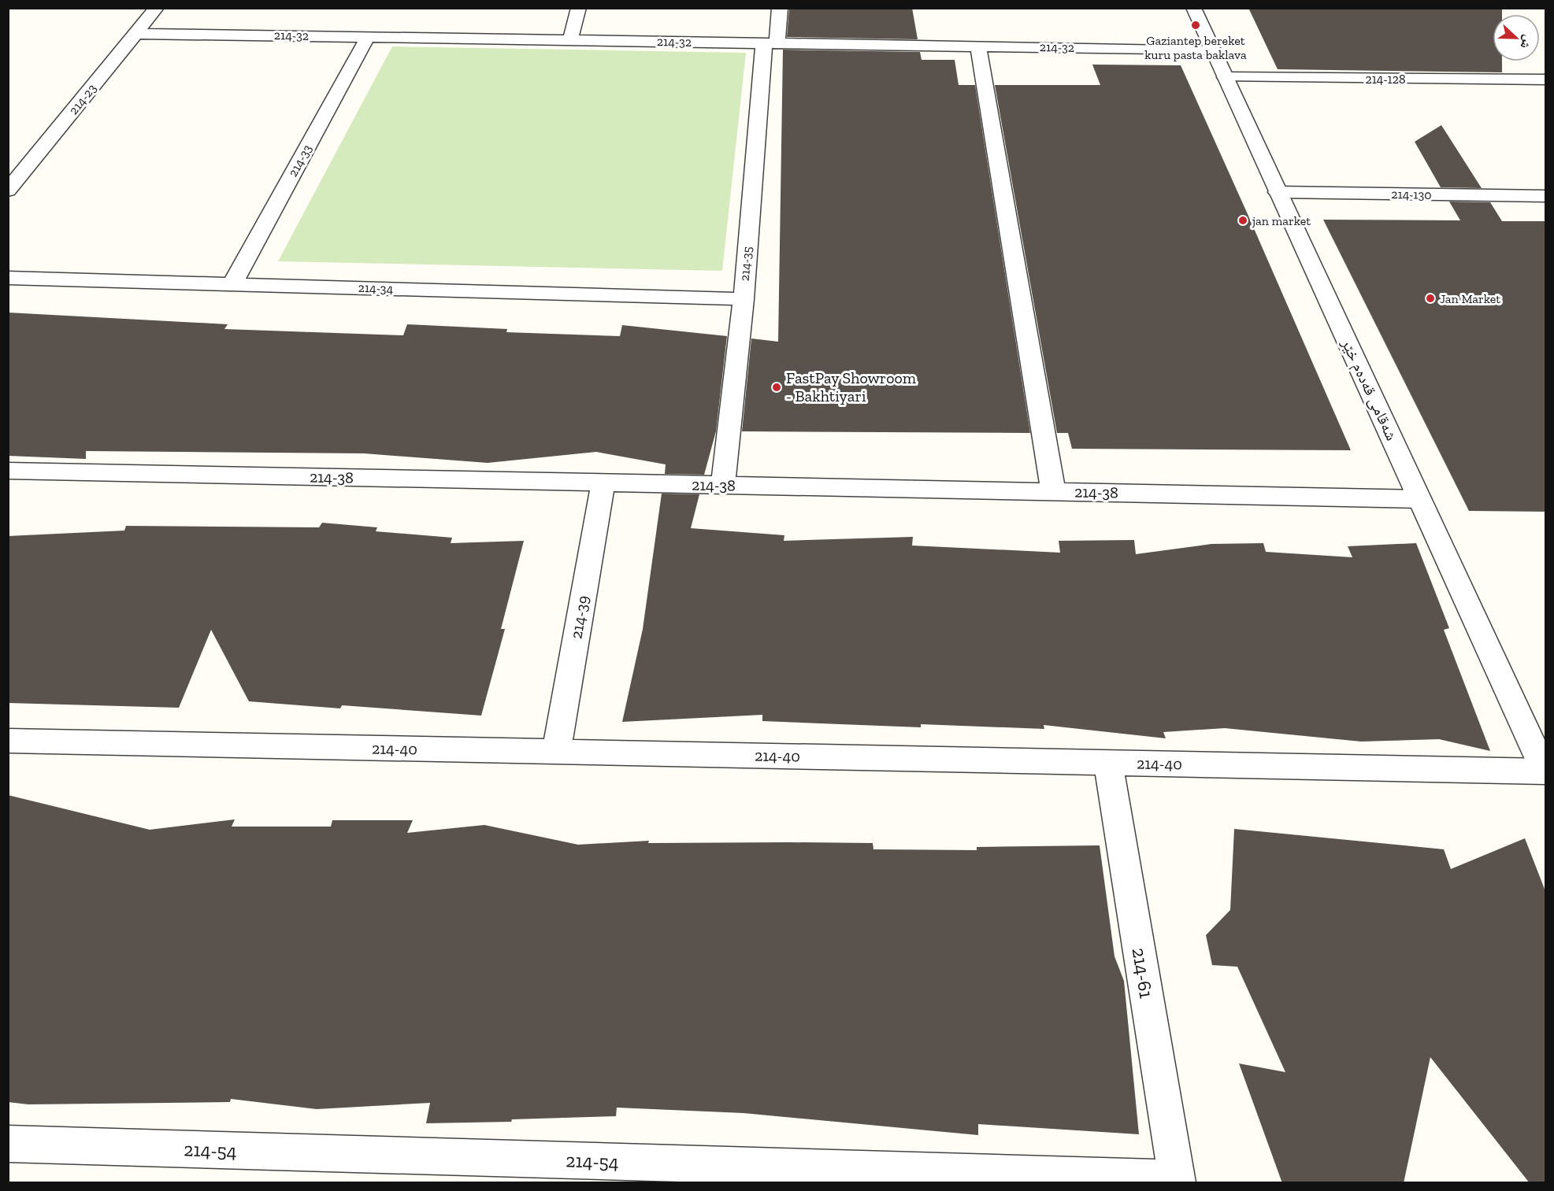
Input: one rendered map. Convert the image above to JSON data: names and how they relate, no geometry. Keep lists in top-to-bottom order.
{
  "streets": {
    "street": [
      "214-32",
      "214-128",
      "214-23",
      "214-33",
      "214-130",
      "214-35",
      "214-34",
      "شەقامی قەدەم خێر",
      "214-38",
      "214-39",
      "214-40",
      "214-61",
      "214-54"
    ]
  },
  "crossings": [
    ["214-32", "214-23"],
    ["214-32", "214-33"],
    ["214-32", "214-35"],
    ["214-32", "شەقامی قەدەم خێر"],
    ["214-128", "شەقامی قەدەم خێر"],
    ["214-33", "214-34"],
    ["214-130", "شەقامی قەدەم خێر"],
    ["214-35", "214-34"],
    ["214-35", "214-38"],
    ["شەقامی قەدەم خێر", "214-38"],
    ["شەقامی قەدەم خێر", "214-40"],
    ["214-38", "214-39"],
    ["214-39", "214-40"],
    ["214-40", "214-61"],
    ["214-61", "214-54"]
  ],
  "places": [
    "Gaziantep bereket kuru pasta baklava",
    "jan market",
    "Jan Market",
    "FastPay Showroom - Bakhtiyari"
  ],
  "north": "right"
}
